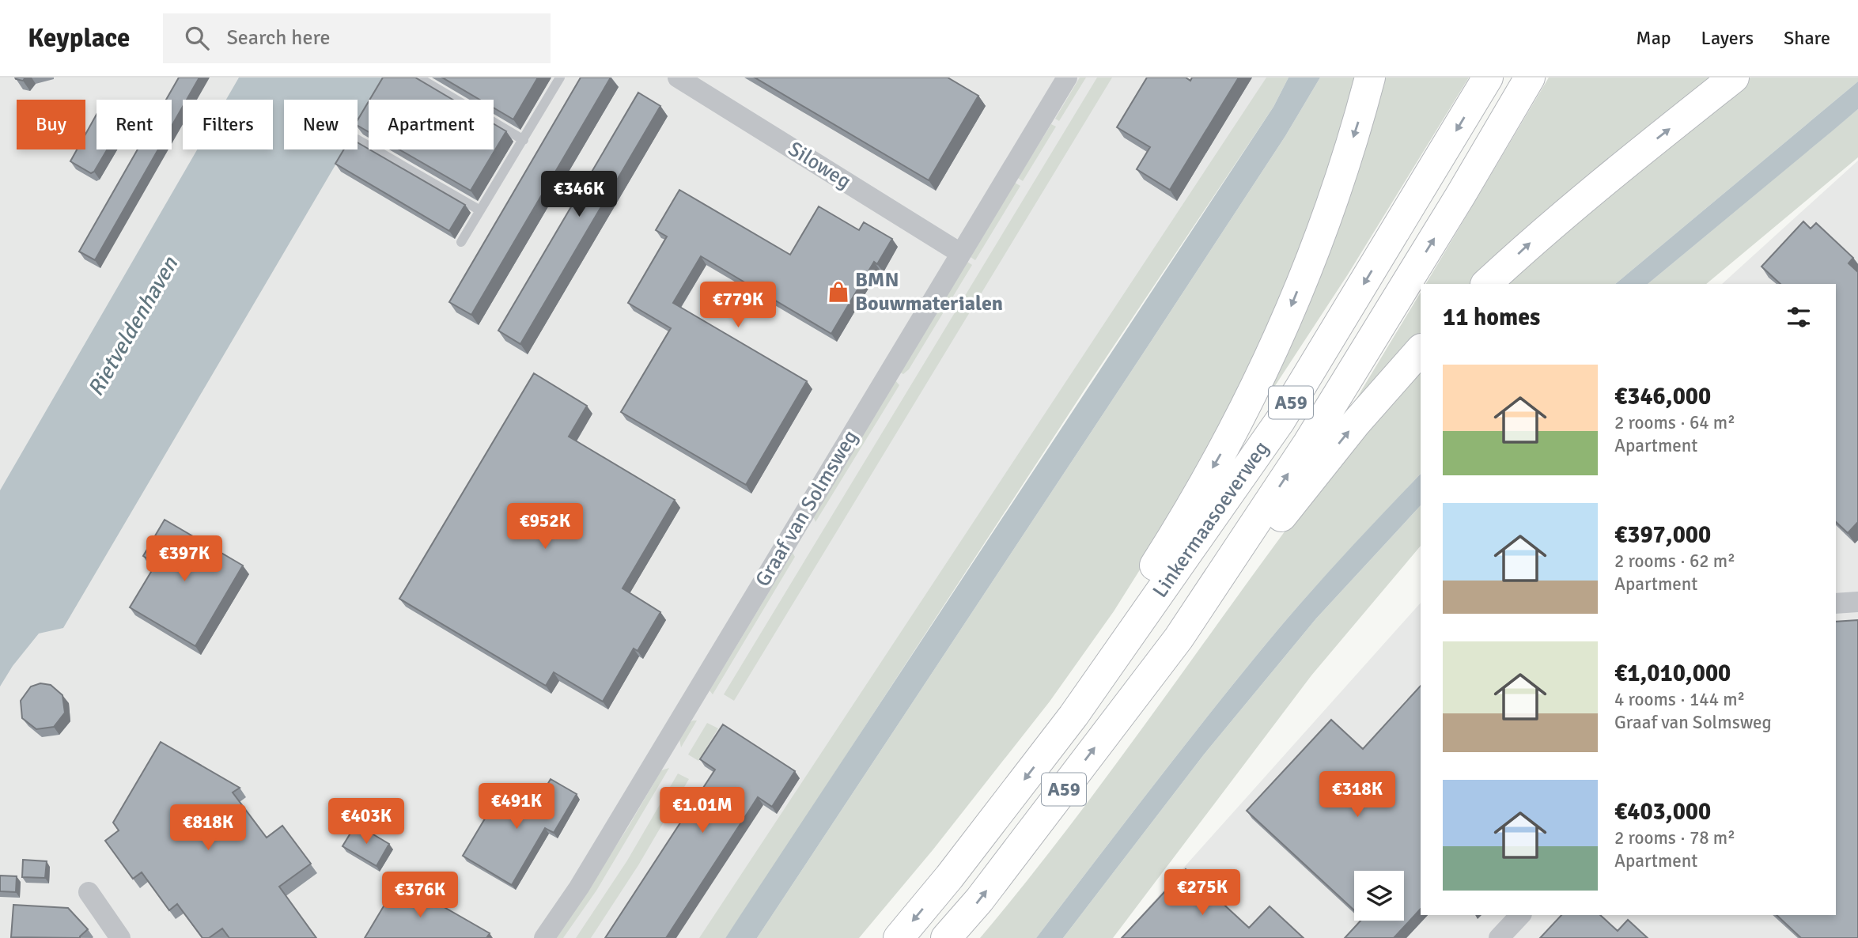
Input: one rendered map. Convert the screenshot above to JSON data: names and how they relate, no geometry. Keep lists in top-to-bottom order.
{
  "streets": {
    "highway": ["A59", "Linkermaasoeverweg"],
    "street": ["Siloweg", "Graaf van Solmsweg"]
  },
  "crossings": [
    ["Siloweg", "Graaf van Solmsweg"],
    ["A59", "Linkermaasoeverweg"]
  ],
  "water": ["Rietveldenhaven"],
  "places": {
    "shop": ["BMN Bouwmaterialen"]
  },
  "page": {
    "header": "Keyplace",
    "search": "Search here",
    "nav": ["Map", "Layers", "Share"],
    "chip": [
      "Buy",
      "Rent",
      "Filters",
      "New",
      "Apartment"
    ],
    "price": [
      "€346K",
      "€779K",
      "€952K",
      "€397K",
      "€318K",
      "€491K",
      "€1.01M",
      "€403K",
      "€818K",
      "€275K",
      "€376K"
    ],
    "heading": "11 homes",
    "list": [
      {
        "name": "€346,000",
        "note": "2 rooms · 64 m² · Apartment"
      },
      {
        "name": "€397,000",
        "note": "2 rooms · 62 m² · Apartment"
      },
      {
        "name": "€1,010,000",
        "note": "4 rooms · 144 m² · Graaf van Solmsweg"
      },
      {
        "name": "€403,000",
        "note": "2 rooms · 78 m² · Apartment"
      }
    ]
  }
}
